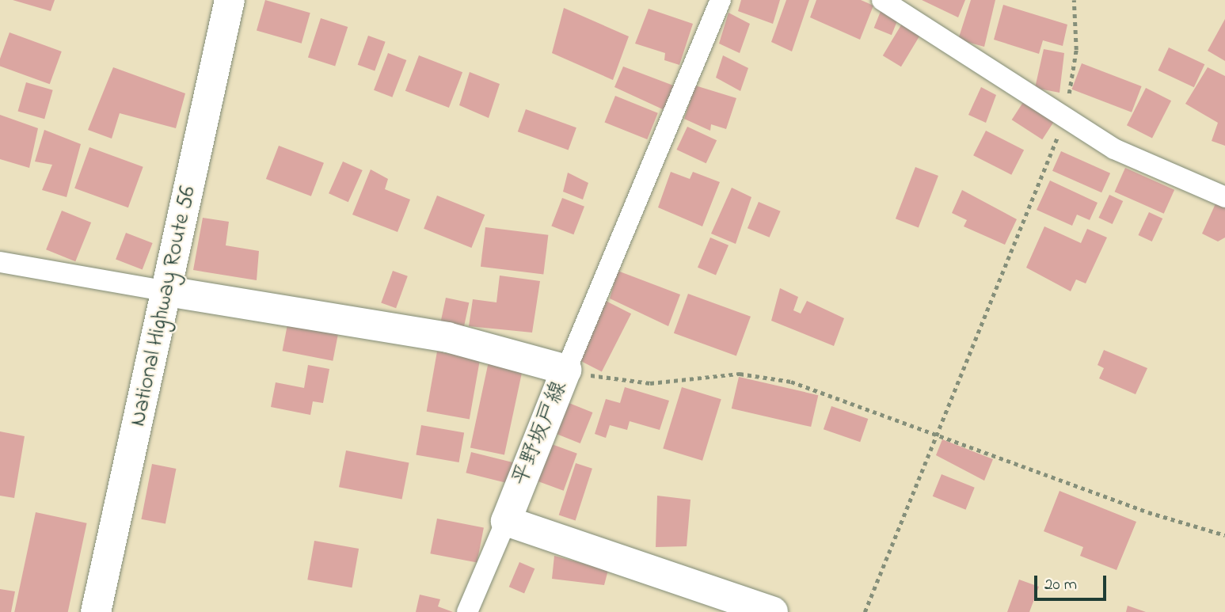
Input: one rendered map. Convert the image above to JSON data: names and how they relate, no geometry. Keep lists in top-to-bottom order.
{
  "streets": {
    "main road": ["National Highway Route 56", "平野坂戸線"]
  },
  "crossings": [
    ["National Highway Route 56", "平野坂戸線"]
  ],
  "scale_bar": "20 m"
}
